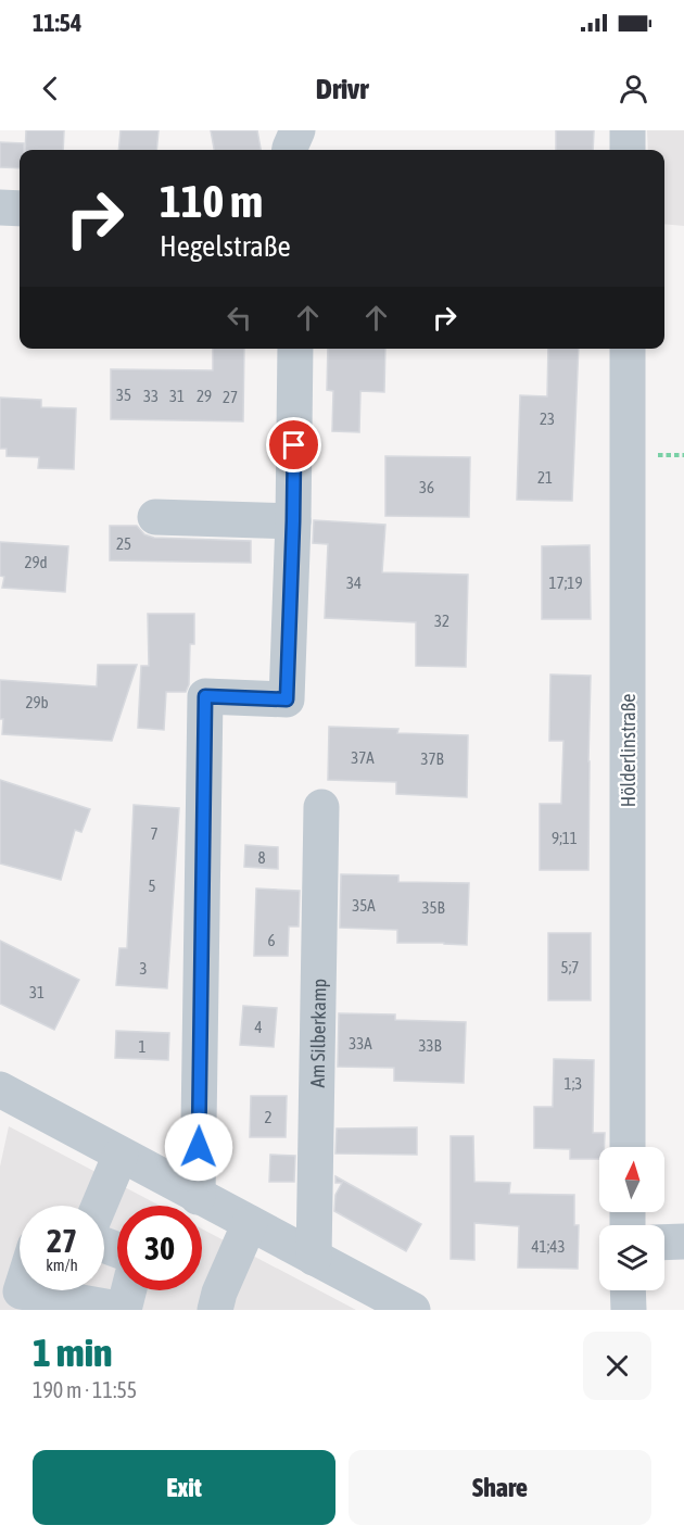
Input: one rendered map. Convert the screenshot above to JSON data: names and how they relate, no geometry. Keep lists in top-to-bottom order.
{
  "streets": {
    "street": ["Hölderlinstraße", "Am Silberkamp"]
  },
  "house_numbers": [
    "35",
    "33",
    "31",
    "29",
    "27",
    "23",
    "21",
    "36",
    "25",
    "29d",
    "34",
    "17;19",
    "32",
    "29b",
    "37A",
    "37B",
    "7",
    "9;11",
    "8",
    "5",
    "35A",
    "35B",
    "6",
    "5;7",
    "3",
    "31",
    "4",
    "33A",
    "33B",
    "1",
    "1;3",
    "2",
    "41;43"
  ],
  "north": "top",
  "page": {
    "status": "11:54",
    "header": "Drivr",
    "turn": ["110 m", "Hegelstraße"],
    "speed": "27 km/h",
    "limit": "30",
    "heading": ["1 min", "190 m · 11:55"],
    "buttons": ["Exit", "Share"]
  }
}
